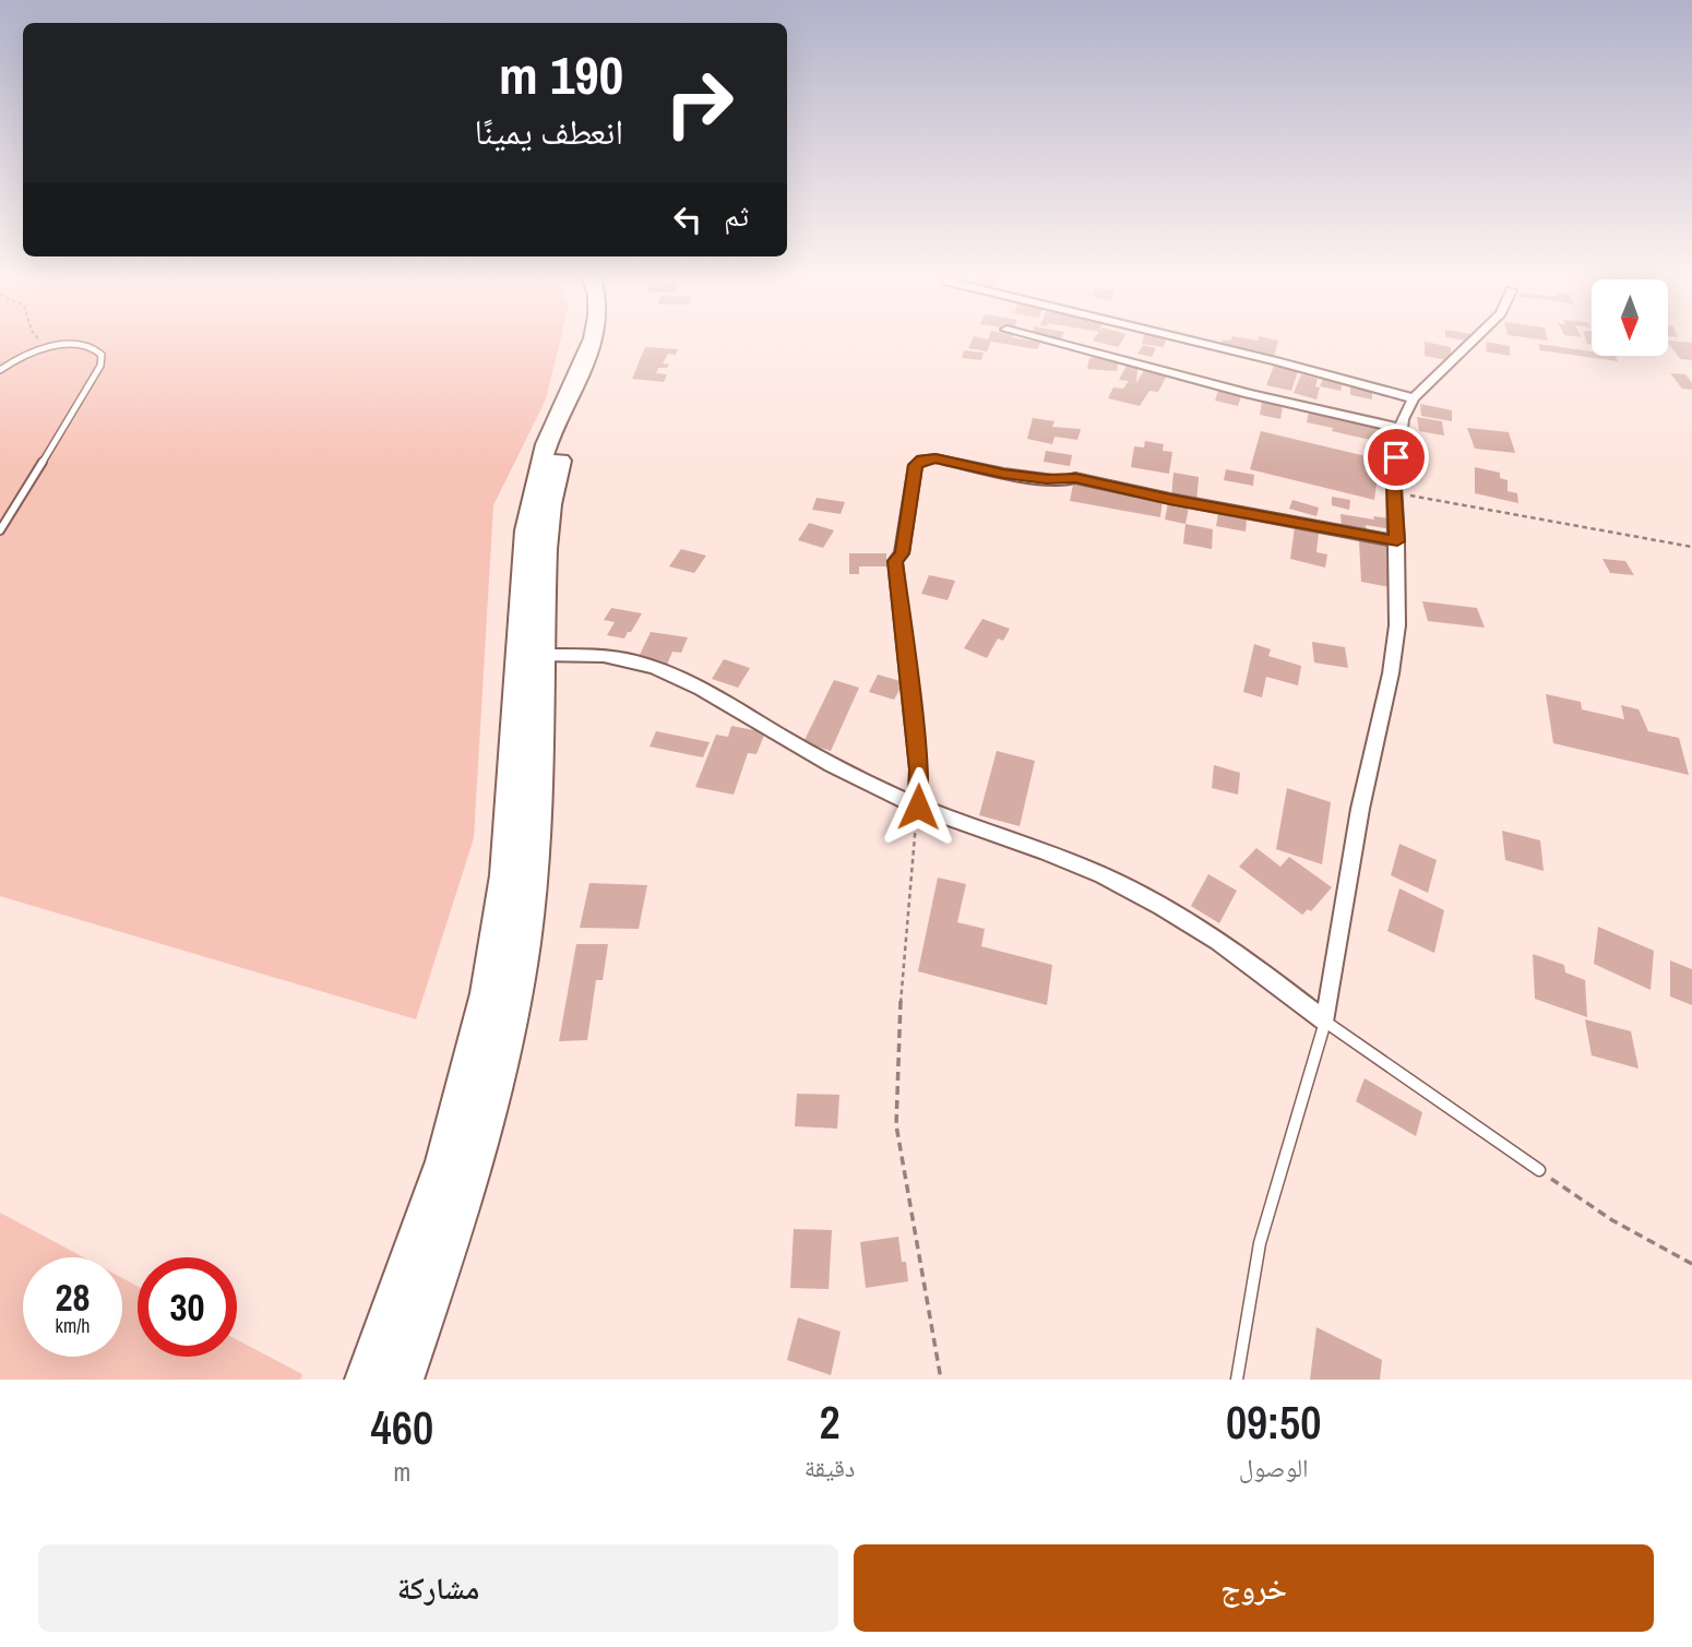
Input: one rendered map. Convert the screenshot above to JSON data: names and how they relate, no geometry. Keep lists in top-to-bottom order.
{
  "north": "bottom",
  "page": {
    "turn": ["190 m", "انعطف يمينًا"],
    "then": "ثم",
    "speed": "28 km/h",
    "limit": "30",
    "eta": [
      "09:50",
      "الوصول",
      "2",
      "دقيقة",
      "460",
      "m"
    ],
    "buttons": ["خروج", "مشاركة"]
  }
}
